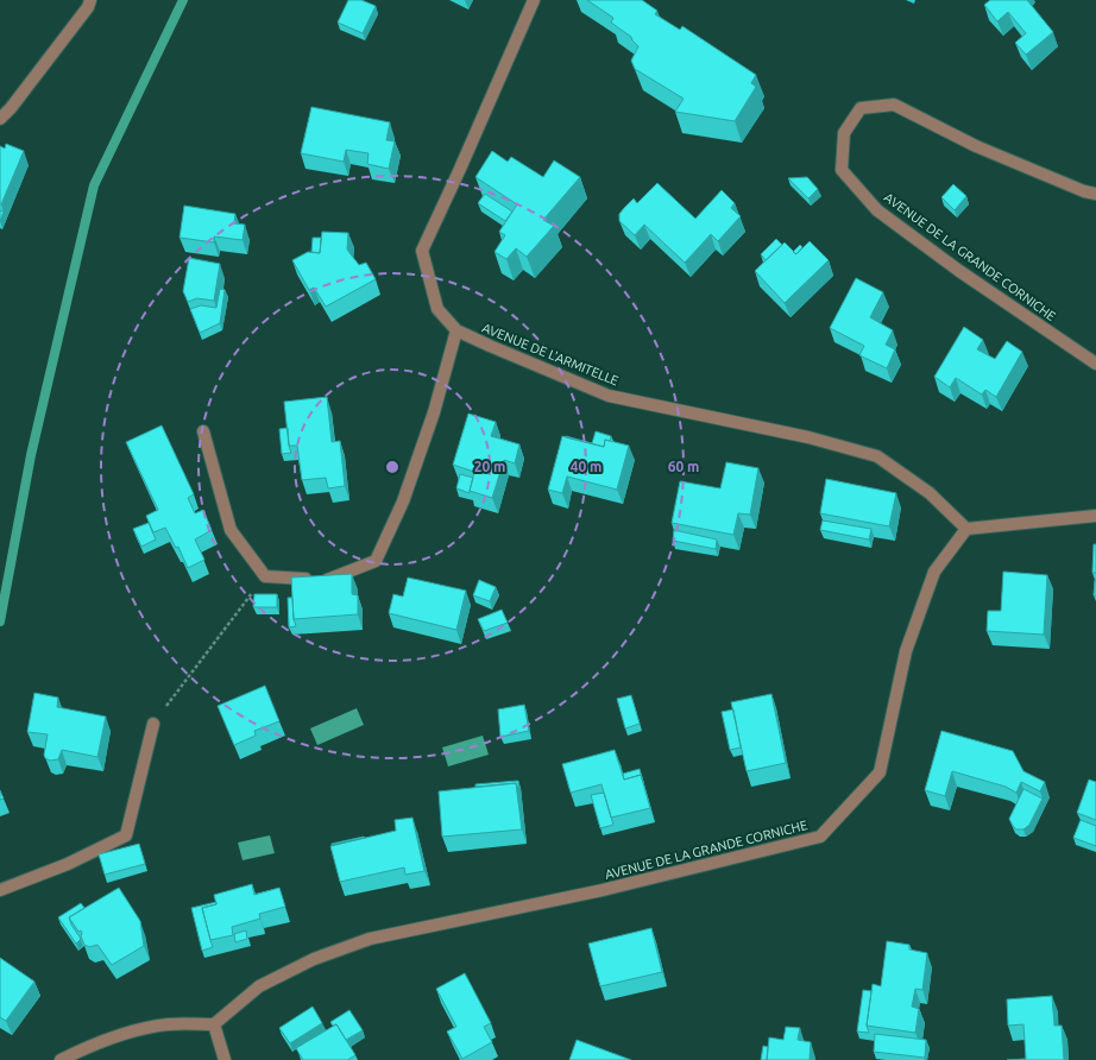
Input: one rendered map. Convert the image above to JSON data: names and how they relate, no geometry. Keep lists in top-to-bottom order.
{
  "streets": {
    "street": ["AVENUE DE LA GRANDE CORNICHE", "AVENUE DE L'ARMITELLE"]
  },
  "crossings": [
    ["AVENUE DE LA GRANDE CORNICHE", "AVENUE DE L'ARMITELLE"]
  ],
  "rings": ["20 m", "40 m", "60 m"]
}
